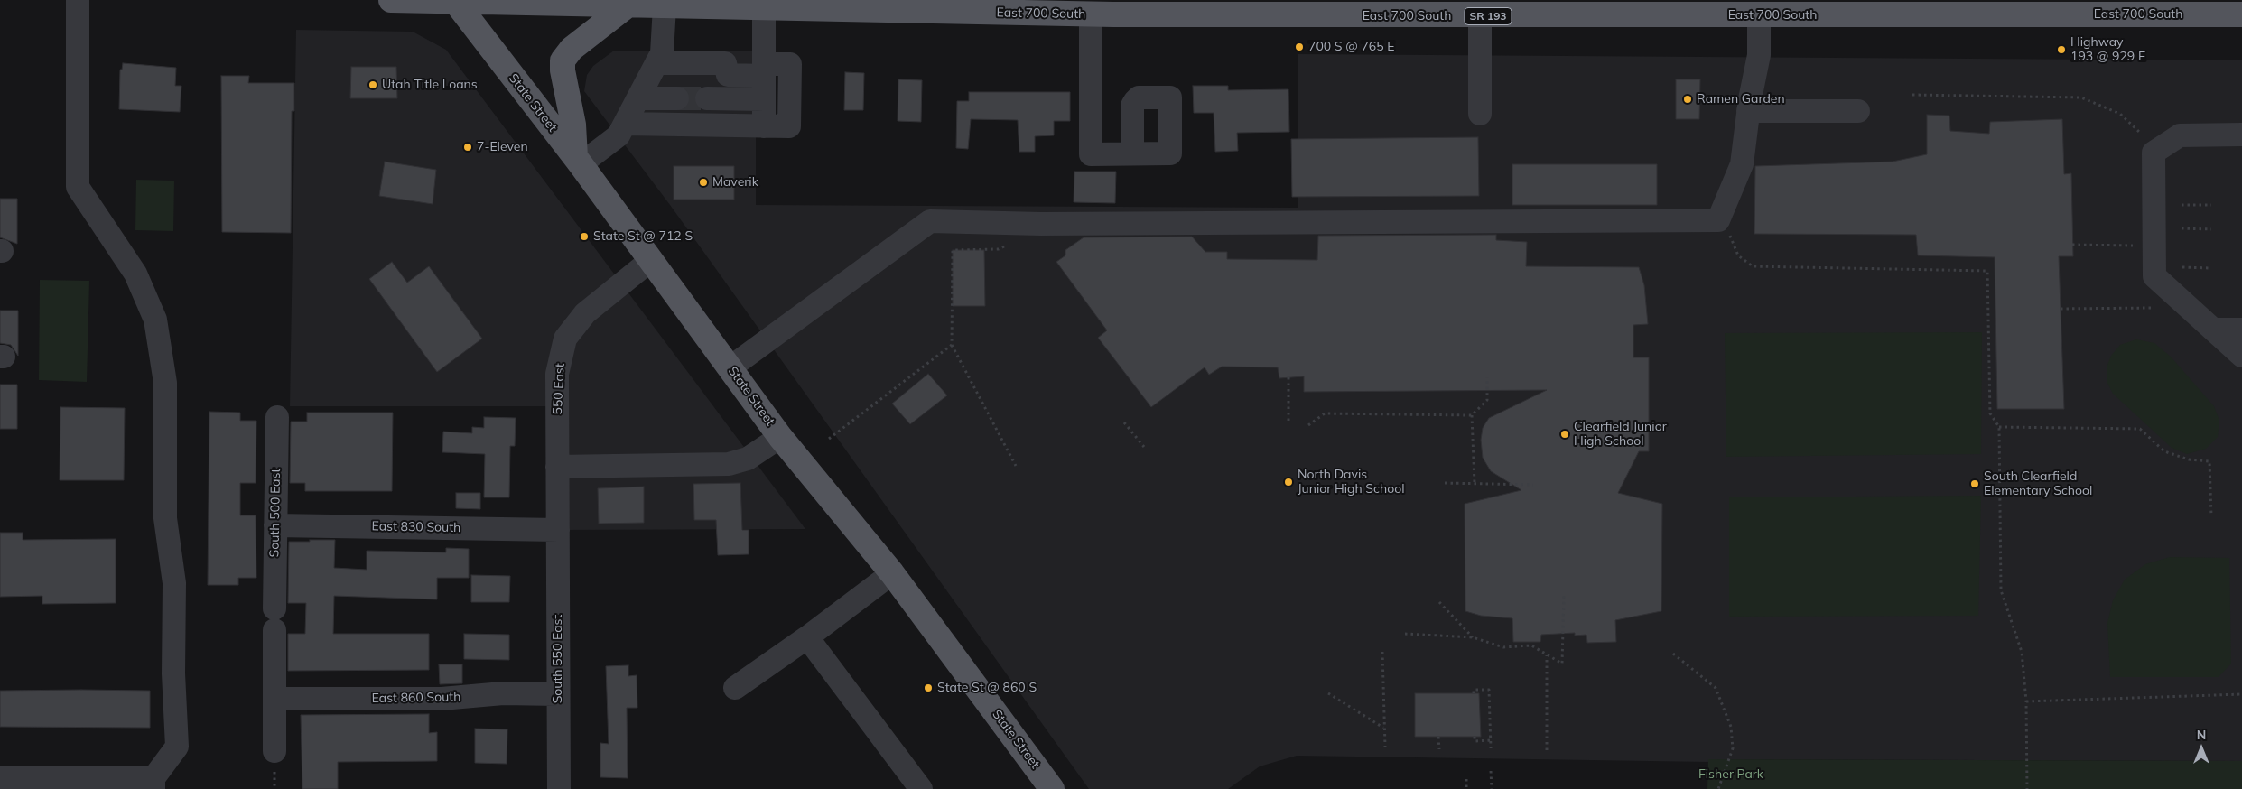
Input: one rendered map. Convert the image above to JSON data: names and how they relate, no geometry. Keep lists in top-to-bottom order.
{
  "streets": {
    "main road": ["East 700 South", "SR 193", "State Street"],
    "street": [
      "550 East",
      "South 500 East",
      "East 830 South",
      "South 550 East",
      "East 860 South"
    ]
  },
  "crossings": [
    ["East 700 South", "SR 193"],
    ["SR 193", "State Street"],
    ["State Street", "550 East"],
    ["550 East", "East 830 South"],
    ["550 East", "South 550 East"],
    ["South 500 East", "East 830 South"],
    ["South 500 East", "East 860 South"],
    ["East 830 South", "South 550 East"],
    ["South 550 East", "East 860 South"]
  ],
  "parks": ["Fisher Park"],
  "places": [
    "700 S @ 765 E",
    "Highway 193 @ 929 E",
    "Utah Title Loans",
    "Ramen Garden",
    "7-Eleven",
    "Maverik",
    "State St @ 712 S",
    "Clearfield Junior High School",
    "North Davis Junior High School",
    "South Clearfield Elementary School",
    "State St @ 860 S"
  ],
  "north": "top"
}
